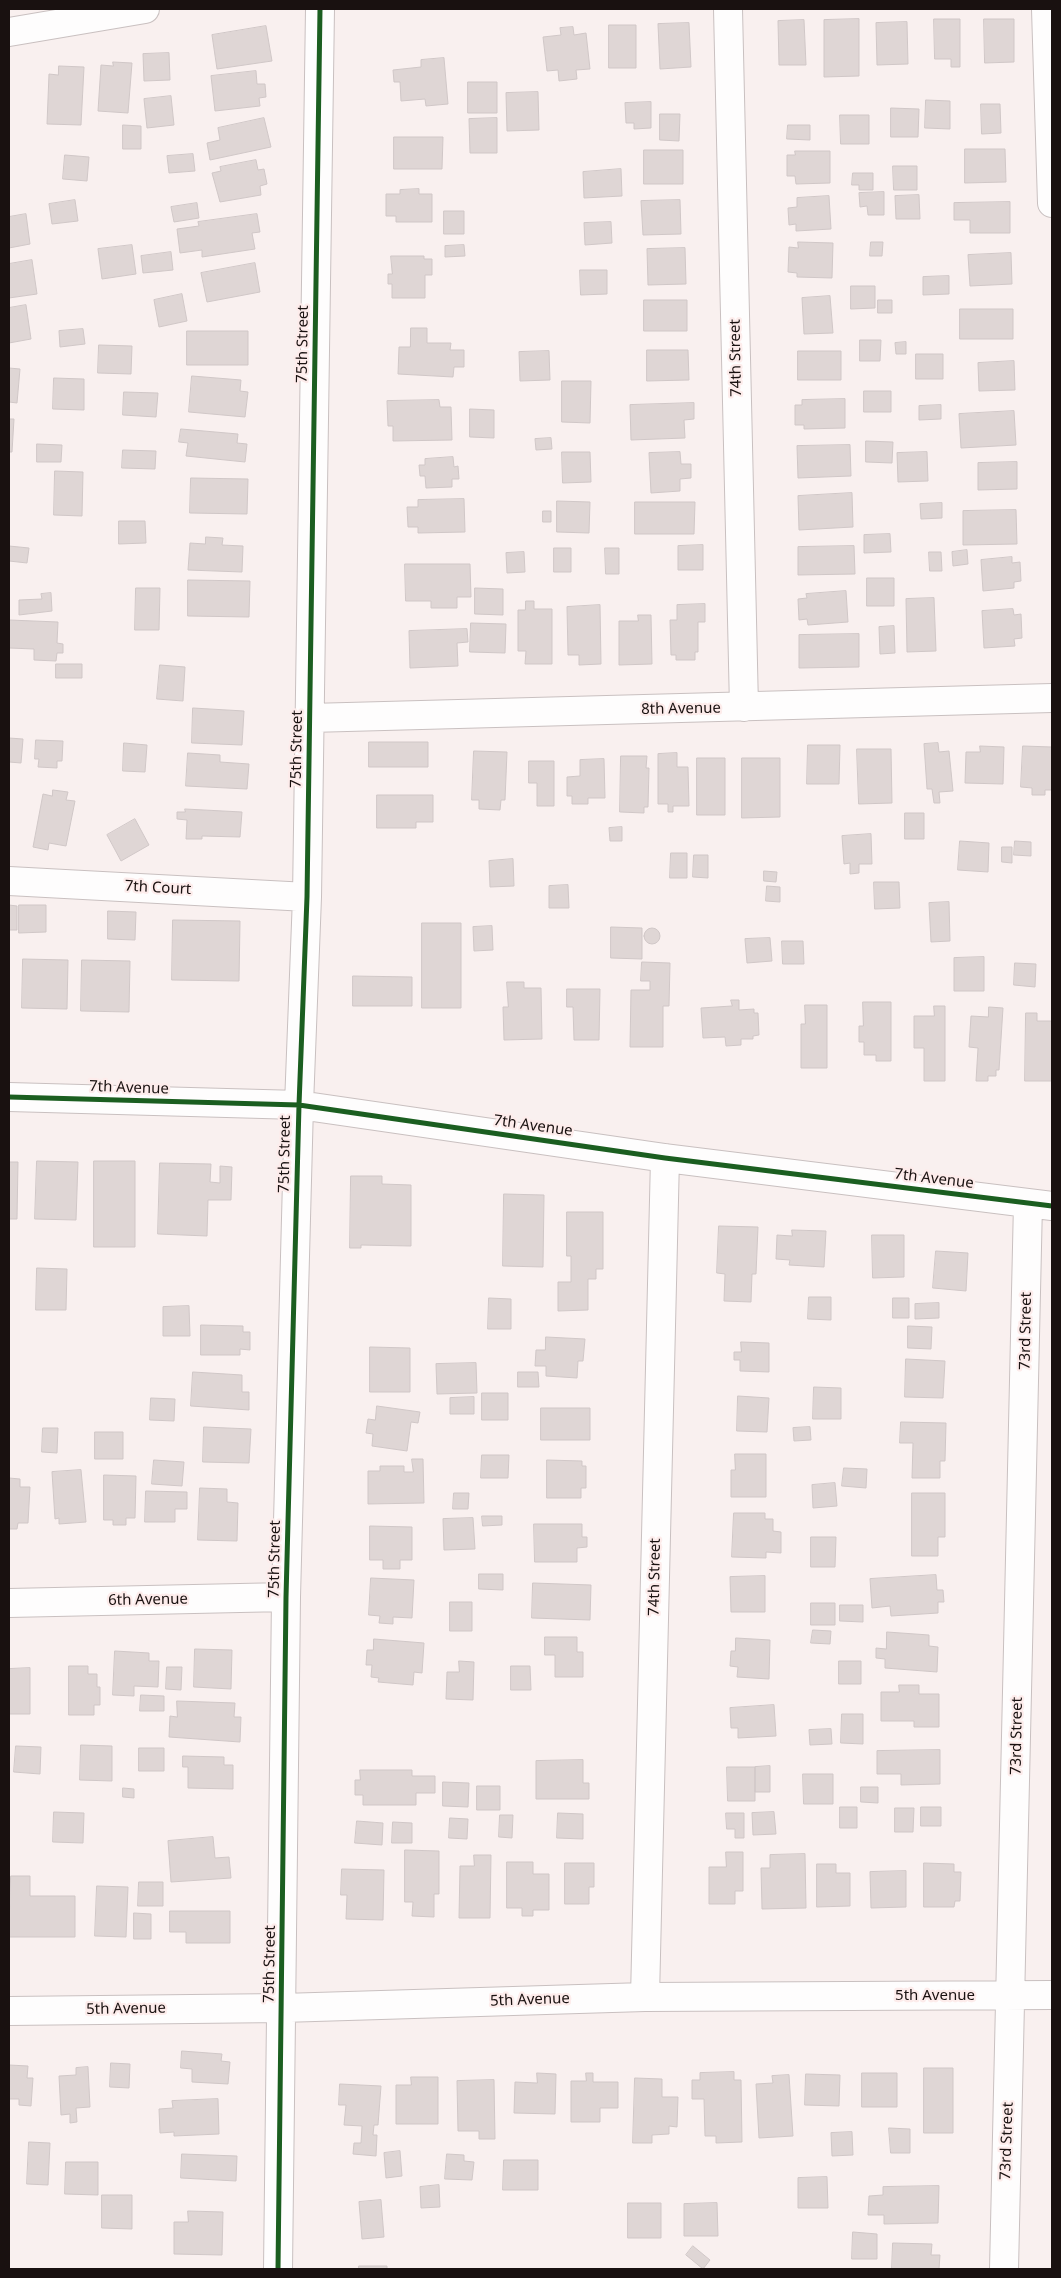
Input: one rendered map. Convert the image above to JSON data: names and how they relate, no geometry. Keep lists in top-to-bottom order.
{
  "streets": {
    "street": [
      "75th Street",
      "74th Street",
      "8th Avenue",
      "7th Court",
      "7th Avenue",
      "73rd Street",
      "6th Avenue",
      "5th Avenue"
    ]
  },
  "crossings": [
    ["75th Street", "8th Avenue"],
    ["75th Street", "7th Court"],
    ["75th Street", "7th Avenue"],
    ["75th Street", "6th Avenue"],
    ["75th Street", "5th Avenue"],
    ["74th Street", "8th Avenue"],
    ["74th Street", "7th Avenue"],
    ["74th Street", "5th Avenue"],
    ["7th Avenue", "73rd Street"],
    ["73rd Street", "5th Avenue"]
  ]
}
